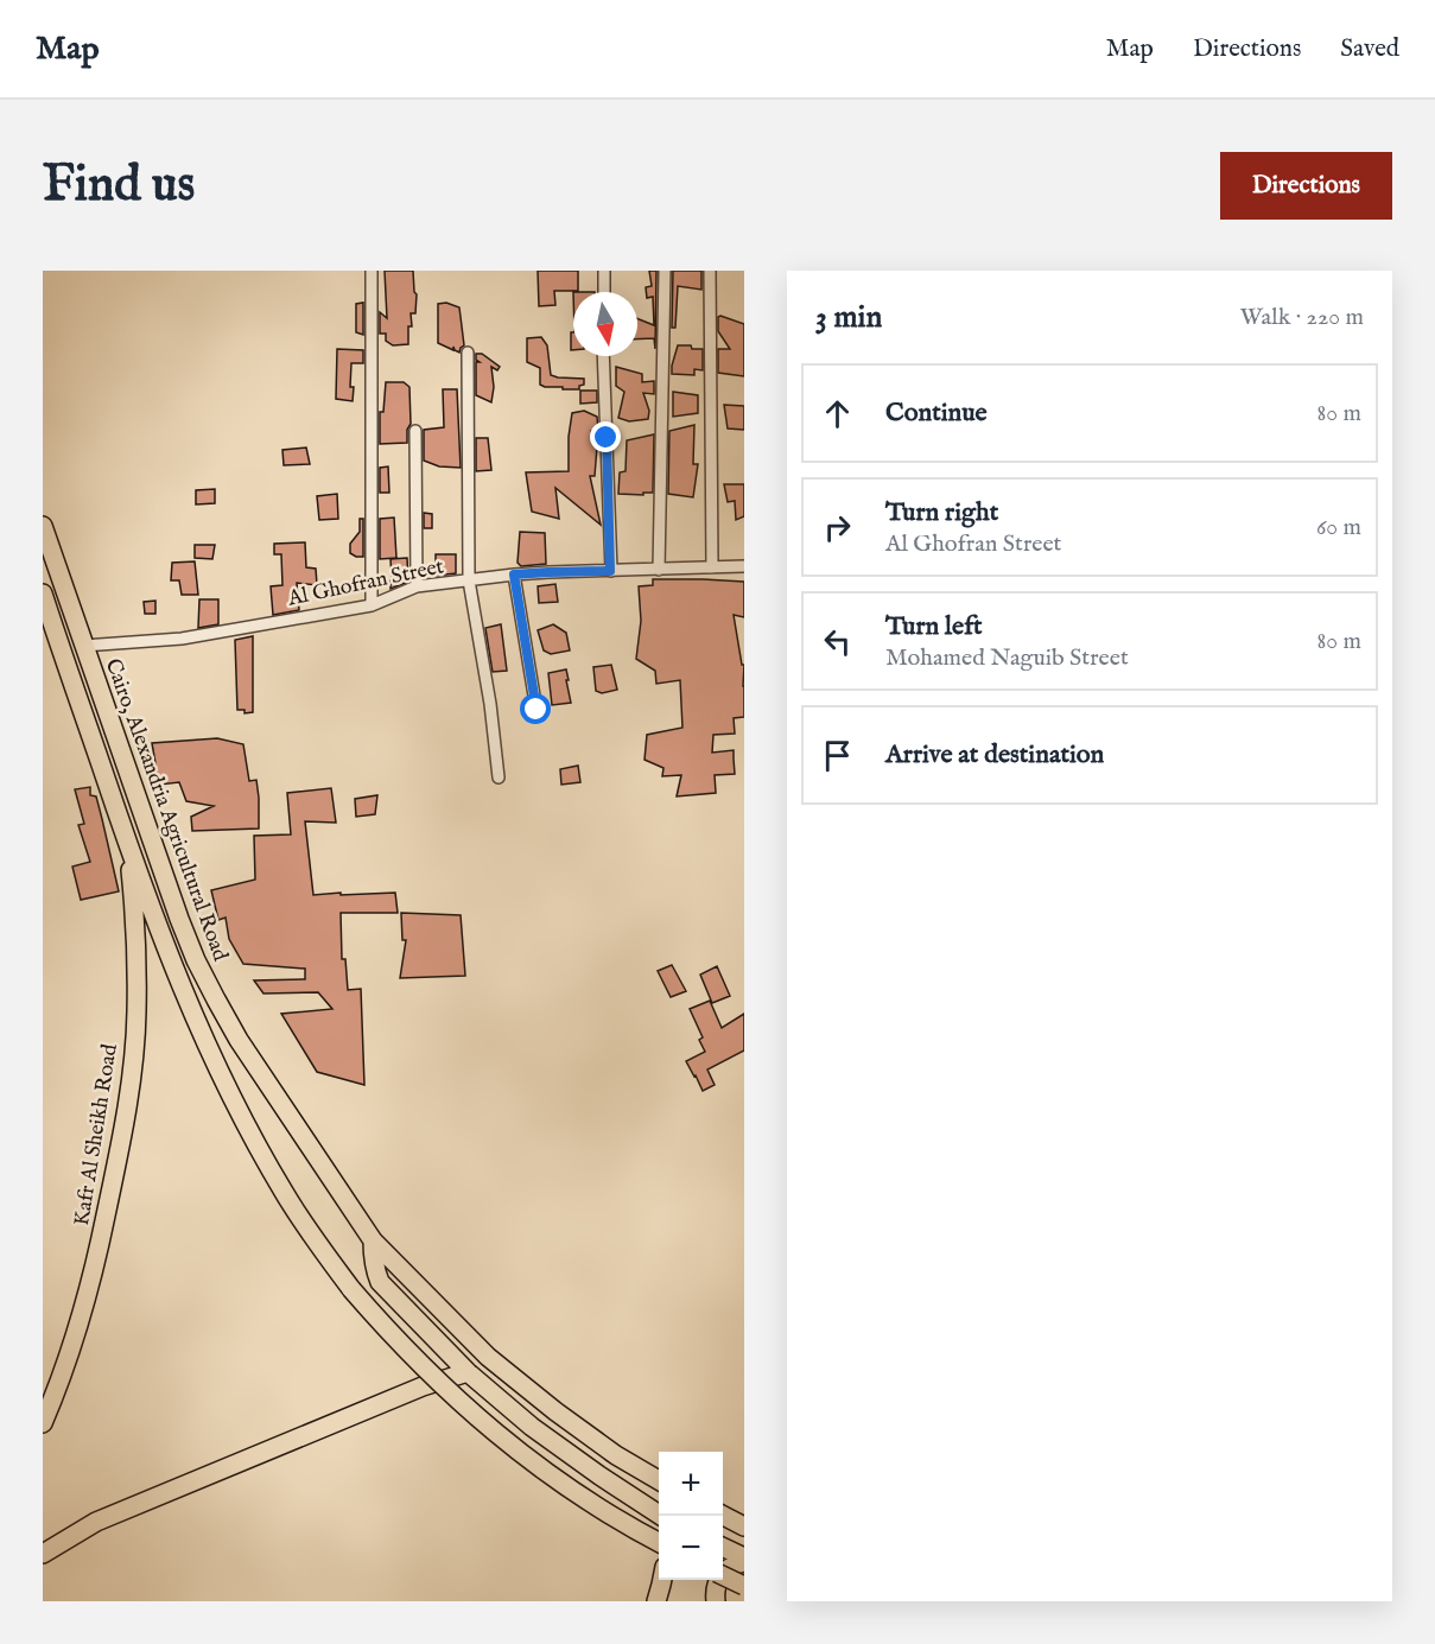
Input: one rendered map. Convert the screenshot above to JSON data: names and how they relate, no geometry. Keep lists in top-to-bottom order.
{
  "streets": {
    "highway": ["Cairo, Alexandria Agricultural Road", "Kafr Al Sheikh Road"],
    "street": ["Al Ghofran Street"]
  },
  "crossings": [
    ["Al Ghofran Street", "Cairo, Alexandria Agricultural Road"]
  ],
  "north": "bottom",
  "page": {
    "header": "Map",
    "nav": ["Map", "Directions", "Saved"],
    "buttons": "Directions",
    "title": "Find us",
    "heading": ["3 min", "Walk · 220 m"],
    "list": [
      ["Continue", "80 m"],
      ["Turn right", "Al Ghofran Street", "60 m"],
      ["Turn left", "Mohamed Naguib Street", "80 m"],
      "Arrive at destination"
    ],
    "map_buttons": ["+", "−"]
  }
}
